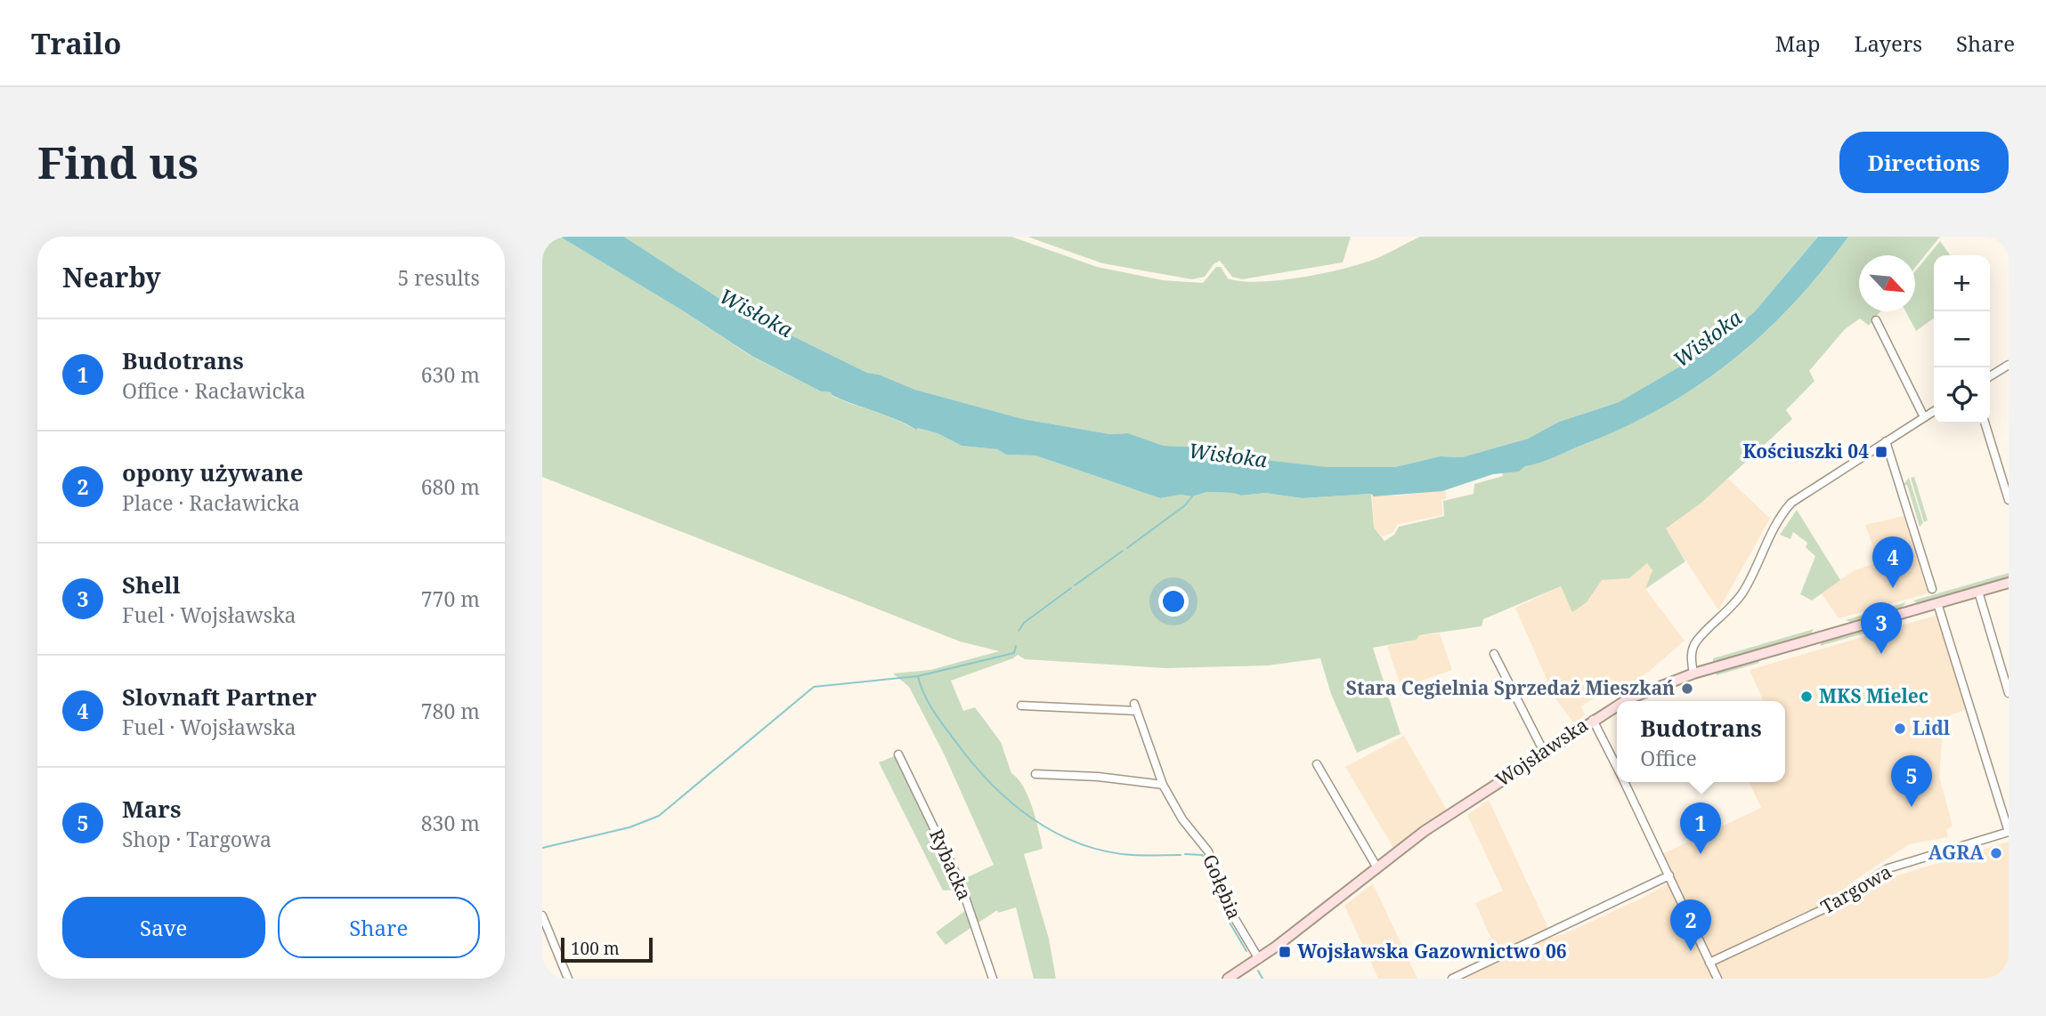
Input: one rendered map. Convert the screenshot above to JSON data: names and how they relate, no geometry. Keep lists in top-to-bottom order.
{
  "streets": {
    "street": [
      "Wojsławska",
      "Rybacka",
      "Gołębia",
      "Targowa"
    ]
  },
  "crossings": [
    ["Wojsławska", "Gołębia"]
  ],
  "water": ["Wisłoka"],
  "places": {
    "transit": ["Kościuszki 04", "Wojsławska Gazownictwo 06"],
    "other": [
      "Stara Cegielnia Sprzedaż Mieszkań",
      "MKS Mielec",
      "Lidl",
      "AGRA"
    ]
  },
  "scale_bar": "100 m",
  "north": "bottom right",
  "page": {
    "header": "Trailo",
    "nav": ["Map", "Layers", "Share"],
    "buttons": [
      "Directions",
      ["Save", "Share"]
    ],
    "title": "Find us",
    "heading": ["Nearby", "5 results"],
    "map_buttons": ["+", "−"],
    "list": [
      {
        "mark": "1",
        "name": "Budotrans",
        "note": "Office · Racławicka",
        "value": "630 m"
      },
      {
        "mark": "2",
        "name": "opony używane",
        "note": "Place · Racławicka",
        "value": "680 m"
      },
      {
        "mark": "3",
        "name": "Shell",
        "note": "Fuel · Wojsławska",
        "value": "770 m"
      },
      {
        "mark": "4",
        "name": "Slovnaft Partner",
        "note": "Fuel · Wojsławska",
        "value": "780 m"
      },
      {
        "mark": "5",
        "name": "Mars",
        "note": "Shop · Targowa",
        "value": "830 m"
      }
    ],
    "pins": [
      "4",
      "3",
      "5",
      "1",
      "2"
    ],
    "popup": ["Budotrans", "Office"],
    "scale": "100 m"
  }
}
